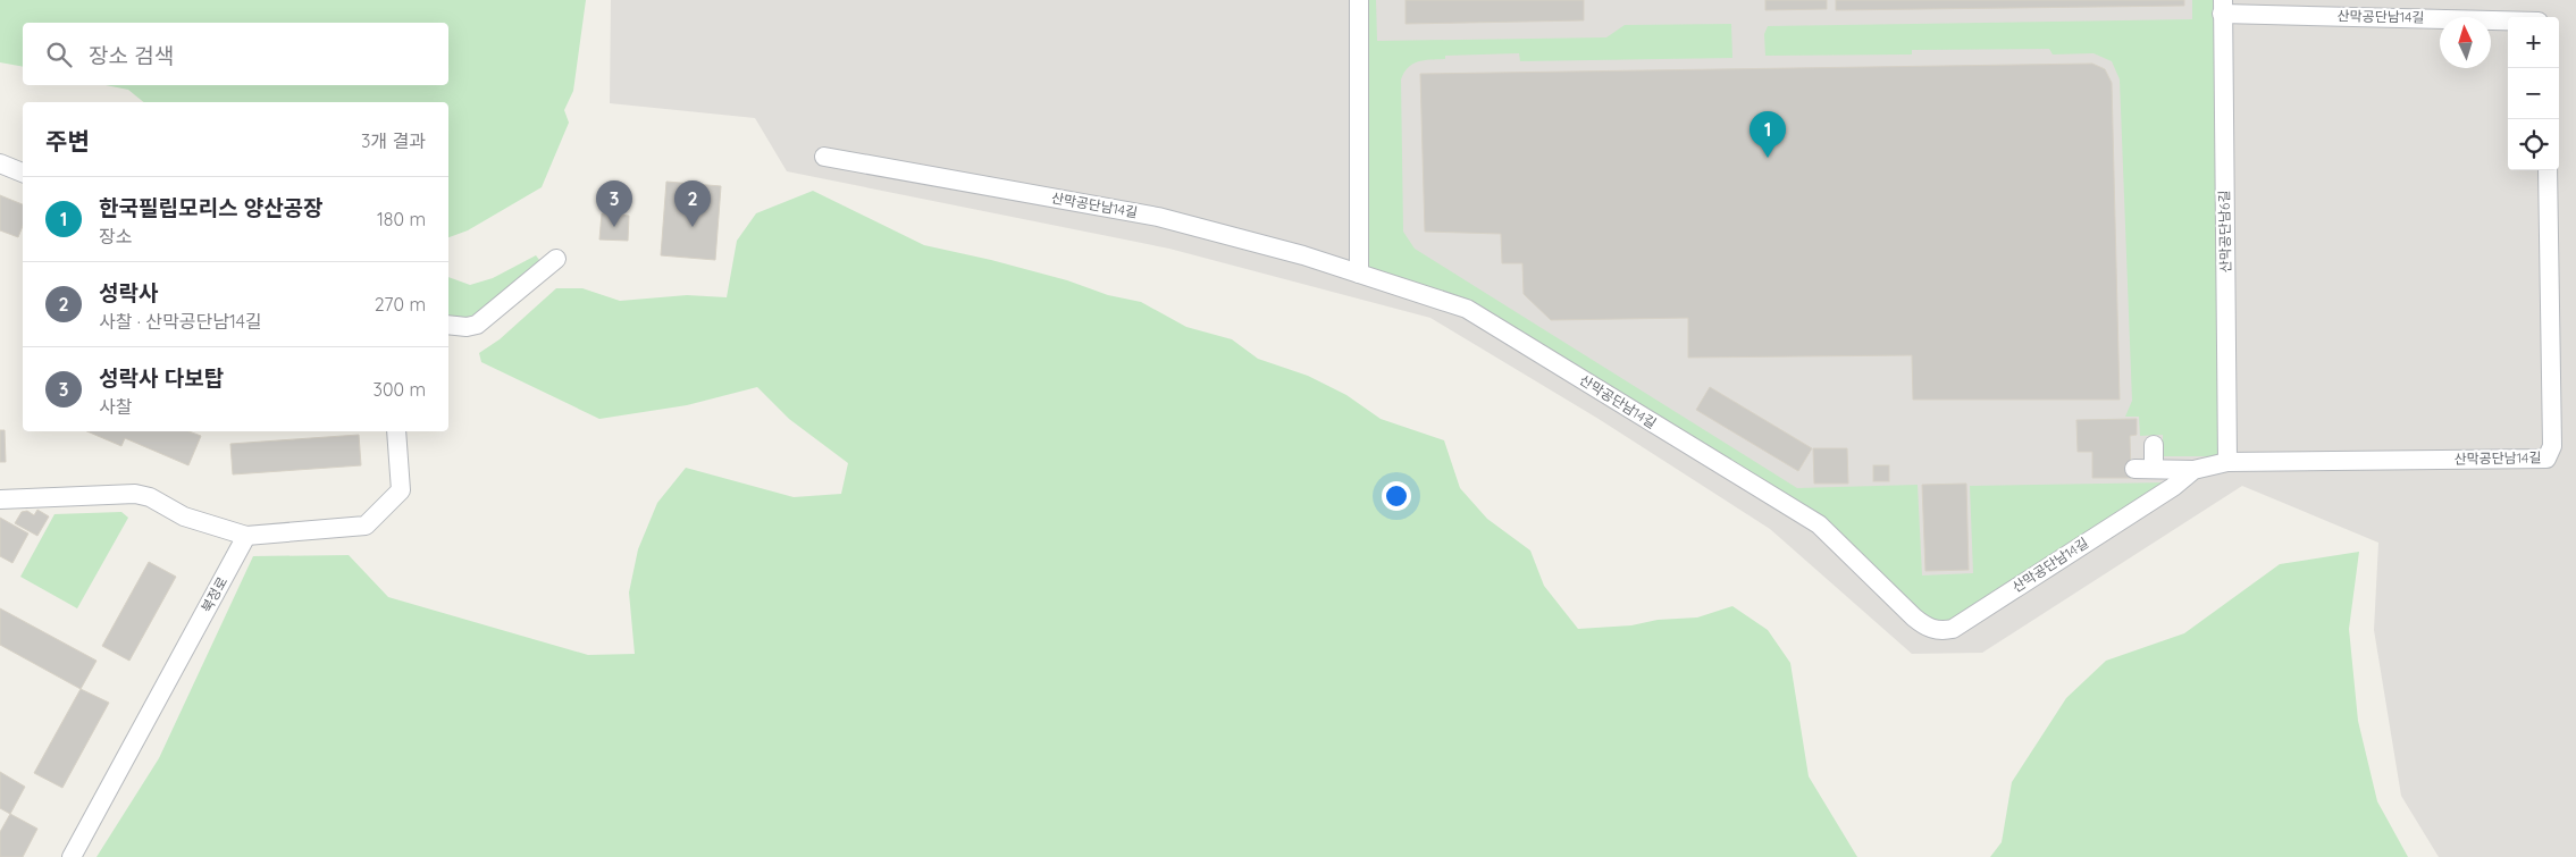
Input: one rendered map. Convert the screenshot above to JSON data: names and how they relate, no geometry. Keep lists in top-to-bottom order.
{
  "streets": {
    "street": ["산막공단남14길", "산막공단남6길", "북정로"]
  },
  "crossings": [
    ["산막공단남14길", "산막공단남6길"]
  ],
  "north": "top",
  "page": {
    "map_buttons": ["+", "−"],
    "search": "장소 검색",
    "heading": ["주변", "3개 결과"],
    "pins": ["1", "2", "3"],
    "list": [
      {
        "mark": "1",
        "name": "한국필립모리스 양산공장",
        "note": "장소",
        "value": "180 m"
      },
      {
        "mark": "2",
        "name": "성락사",
        "note": "사찰 · 산막공단남14길",
        "value": "270 m"
      },
      {
        "mark": "3",
        "name": "성락사 다보탑",
        "note": "사찰",
        "value": "300 m"
      }
    ]
  }
}
